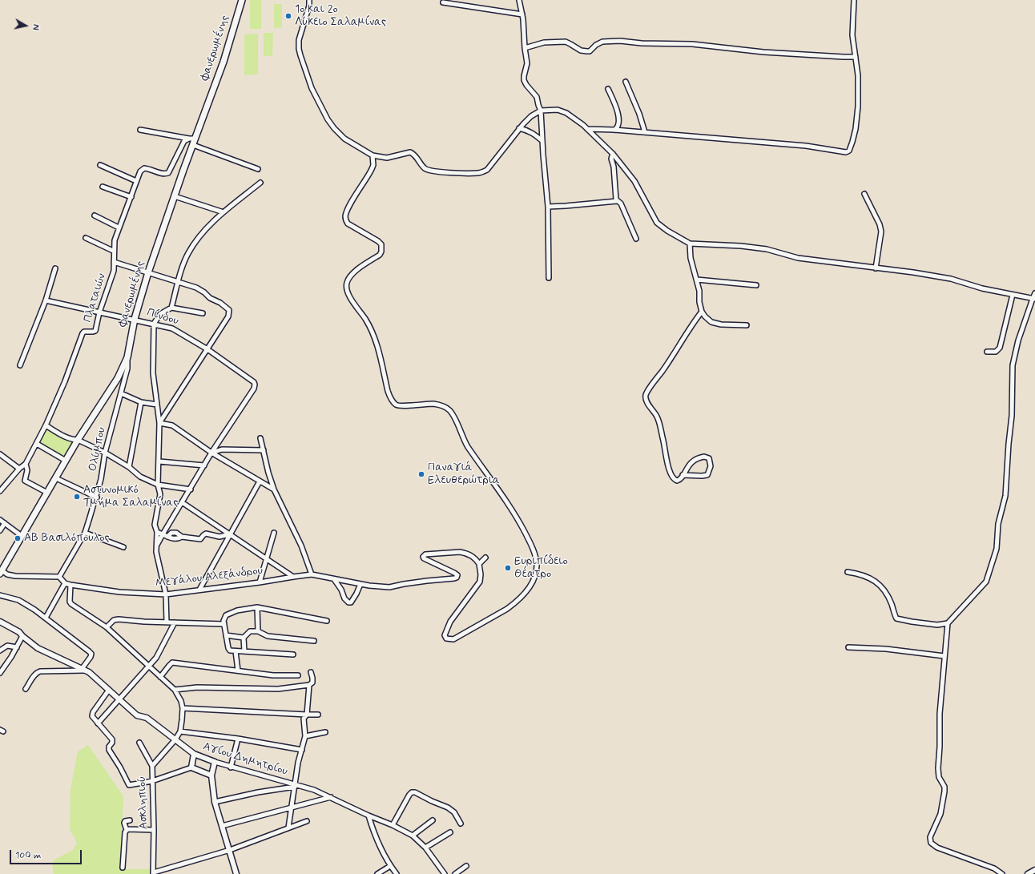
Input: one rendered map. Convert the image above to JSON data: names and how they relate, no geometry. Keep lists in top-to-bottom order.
{
  "streets": {
    "main road": ["Φανερωμένης"],
    "street": [
      "Πλαταιών",
      "Πίνδου",
      "Ολύμπου",
      "Μεγάλου Αλεξάνδρου",
      "Αγίου Δημητρίου",
      "Ασκληπιού"
    ]
  },
  "crossings": [
    ["Φανερωμένης", "Πίνδου"],
    ["Φανερωμένης", "Ολύμπου"],
    ["Πλαταιών", "Πίνδου"],
    ["Αγίου Δημητρίου", "Ασκληπιού"]
  ],
  "places": [
    "1ο και 2ο Λύκειο Σαλαμίνας",
    "Παναγιά Ελευθερώτρια",
    "Αστυνομικό Τμήμα Σαλαμίνας",
    "ΑΒ Βασιλόπουλος",
    "Ευριπίδειο Θέατρο"
  ],
  "scale_bar": "100 m",
  "north": "right"
}
